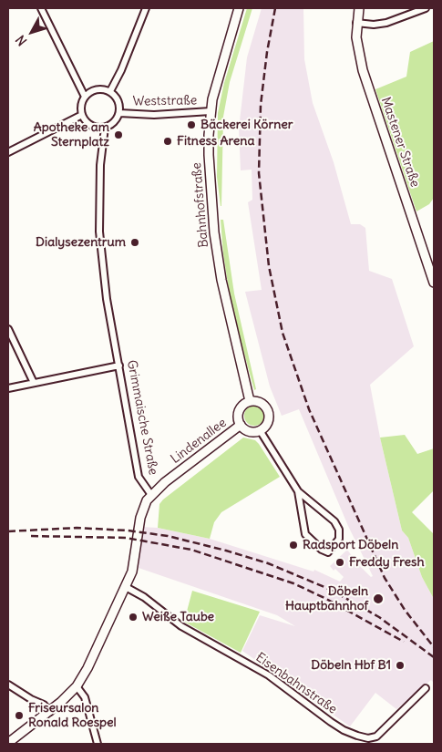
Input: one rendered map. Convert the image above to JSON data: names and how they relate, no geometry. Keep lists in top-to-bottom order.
{
  "streets": {
    "main road": ["Mastener Straße", "Bahnhofstraße", "Lindenallee"],
    "street": ["Weststraße", "Grimmaische Straße", "Eisenbahnstraße"]
  },
  "crossings": [
    ["Weststraße", "Bahnhofstraße"],
    ["Weststraße", "Grimmaische Straße"],
    ["Bahnhofstraße", "Lindenallee"],
    ["Grimmaische Straße", "Lindenallee"]
  ],
  "places": [
    "Bäckerei Körner",
    "Apotheke am Sternplatz",
    "Fitness Arena",
    "Dialysezentrum",
    "Radsport Döbeln",
    "Freddy Fresh",
    "Döbeln Hauptbahnhof",
    "Weiße Taube",
    "Döbeln Hbf B1",
    "Friseursalon Ronald Roespel"
  ],
  "north": "bottom left"
}
